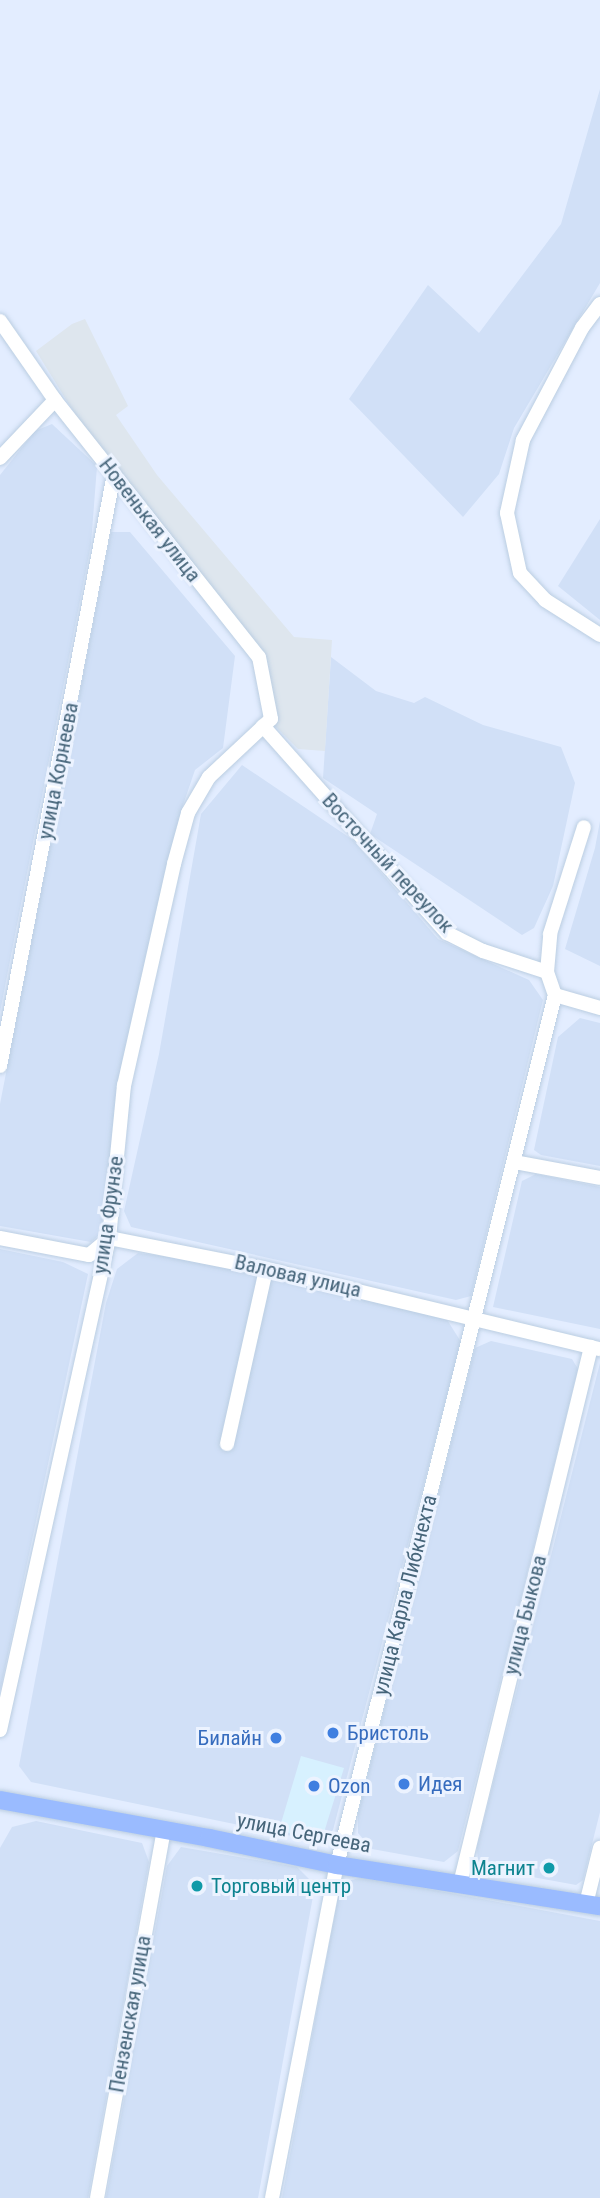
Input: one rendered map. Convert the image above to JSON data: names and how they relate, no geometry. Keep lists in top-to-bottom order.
{
  "streets": {
    "main road": ["улица Сергеева"],
    "street": [
      "Новенькая улица",
      "улица Корнеева",
      "Восточный переулок",
      "улица Фрунзе",
      "Валовая улица",
      "улица Карла Либкнехта",
      "улица Быкова",
      "Пензенская улица"
    ]
  },
  "crossings": [
    ["Новенькая улица", "улица Корнеева"],
    ["Новенькая улица", "Восточный переулок"],
    ["Новенькая улица", "улица Фрунзе"],
    ["Восточный переулок", "улица Фрунзе"],
    ["улица Фрунзе", "Валовая улица"],
    ["Валовая улица", "улица Карла Либкнехта"],
    ["Валовая улица", "улица Быкова"],
    ["улица Карла Либкнехта", "улица Сергеева"],
    ["улица Быкова", "улица Сергеева"],
    ["улица Сергеева", "Пензенская улица"]
  ],
  "places": [
    "Бристоль",
    "Билайн",
    "Идея",
    "Ozon",
    "Магнит",
    "Торговый центр"
  ]
}
